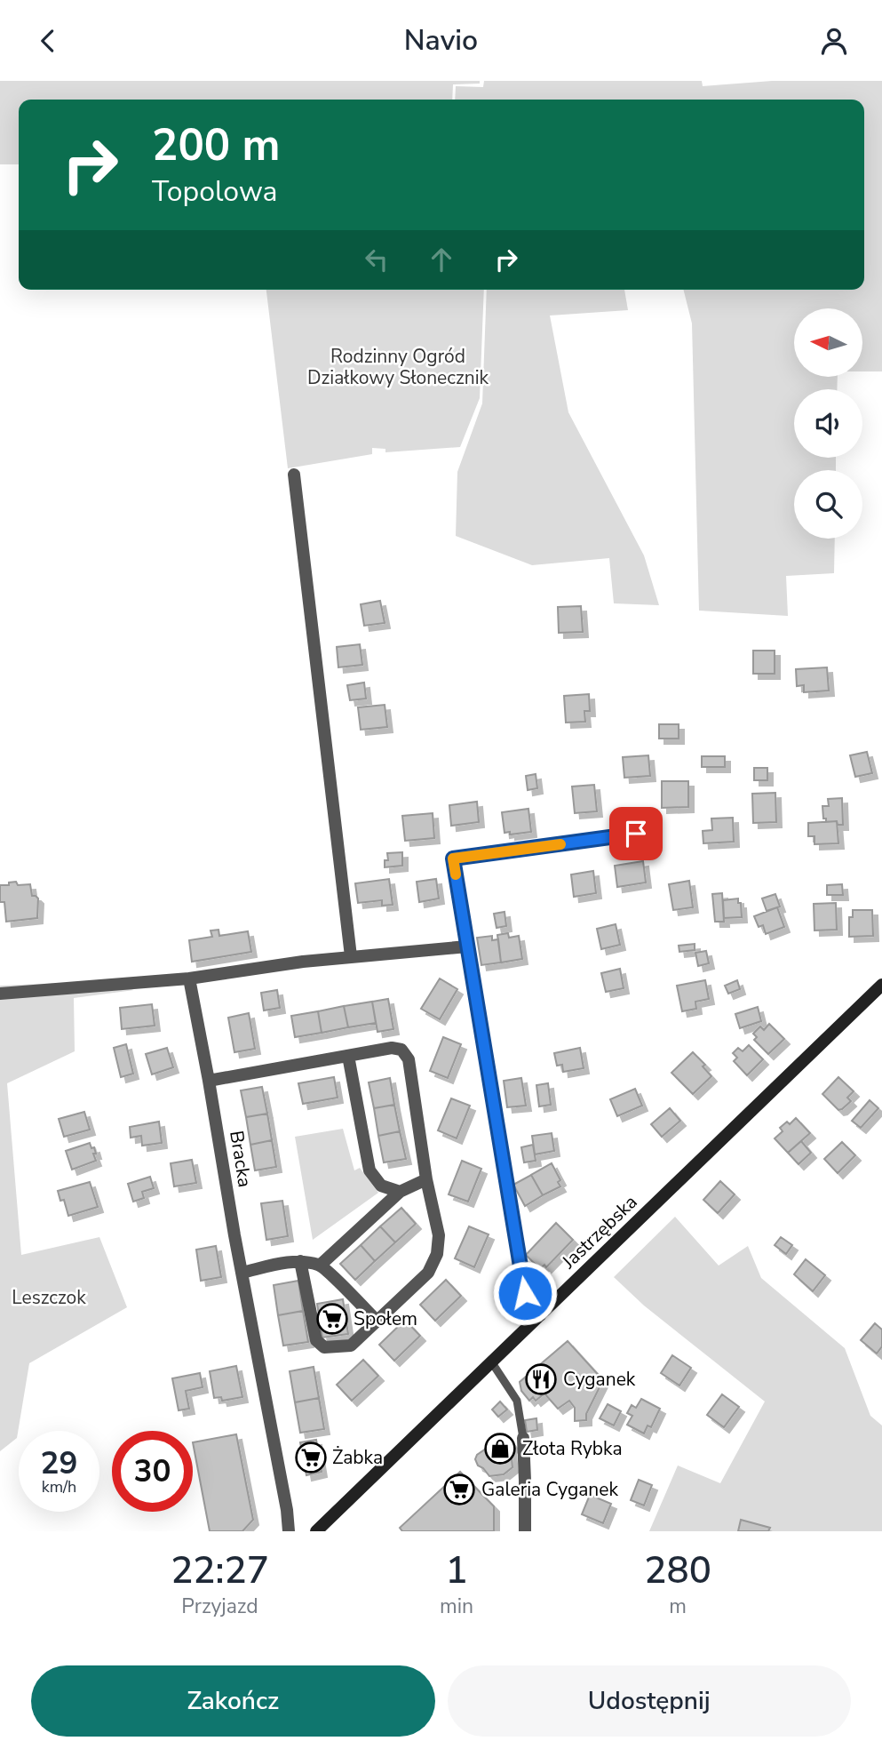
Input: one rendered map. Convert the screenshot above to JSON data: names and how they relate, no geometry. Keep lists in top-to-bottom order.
{
  "streets": {
    "main road": ["Jastrzębska"],
    "street": ["Bracka"]
  },
  "parks": ["Rodzinny Ogród Działkowy Słonecznik", "Leszczok"],
  "places": {
    "supermarket": ["Społem", "Żabka", "Galeria Cyganek"],
    "restaurant": ["Cyganek"],
    "shop": ["Złota Rybka"]
  },
  "north": "left",
  "page": {
    "header": "Navio",
    "turn": ["200 m", "Topolowa"],
    "speed": "29 km/h",
    "limit": "30",
    "eta": [
      "22:27",
      "Przyjazd",
      "1",
      "min",
      "280",
      "m"
    ],
    "buttons": ["Zakończ", "Udostępnij"]
  }
}
